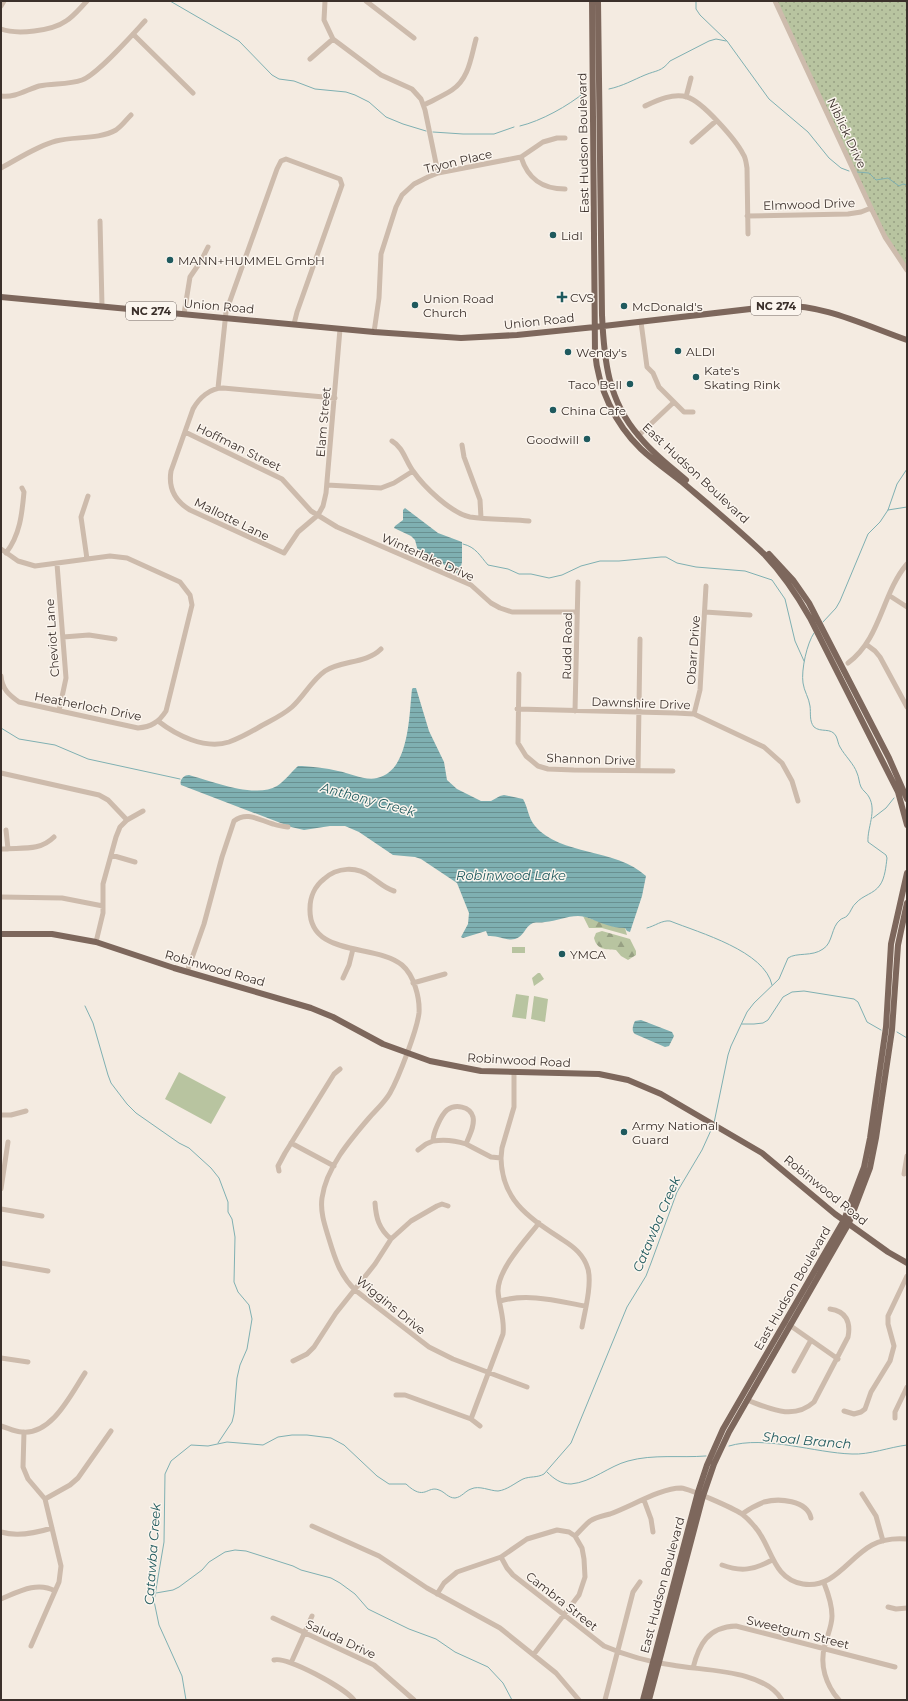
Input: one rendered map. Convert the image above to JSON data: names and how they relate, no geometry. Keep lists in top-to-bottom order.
{
  "streets": {
    "main road": [
      "East Hudson Boulevard",
      "Union Road",
      "NC 274",
      "Robinwood Road"
    ],
    "street": [
      "Niblick Drive",
      "Tryon Place",
      "Elmwood Drive",
      "Elam Street",
      "Hoffman Street",
      "Mallotte Lane",
      "Winterlake Drive",
      "Cheviot Lane",
      "Rudd Road",
      "Obarr Drive",
      "Dawnshire Drive",
      "Heatherloch Drive",
      "Shannon Drive",
      "Wiggins Drive",
      "Cambra Street",
      "Sweetgum Street",
      "Saluda Drive"
    ]
  },
  "crossings": [
    ["Niblick Drive", "Elmwood Drive"],
    ["East Hudson Boulevard", "Union Road"],
    ["East Hudson Boulevard", "Robinwood Road"],
    ["East Hudson Boulevard", "Cambra Street"],
    ["Tryon Place", "Union Road"],
    ["Union Road", "Elam Street"],
    ["Elam Street", "Hoffman Street"],
    ["Elam Street", "Mallotte Lane"],
    ["Elam Street", "Winterlake Drive"],
    ["Hoffman Street", "Mallotte Lane"],
    ["Hoffman Street", "Winterlake Drive"],
    ["Mallotte Lane", "Winterlake Drive"],
    ["Winterlake Drive", "Rudd Road"],
    ["Cheviot Lane", "Heatherloch Drive"],
    ["Rudd Road", "Dawnshire Drive"],
    ["Obarr Drive", "Dawnshire Drive"],
    ["Dawnshire Drive", "Shannon Drive"],
    ["Robinwood Road", "Wiggins Drive"],
    ["Cambra Street", "Sweetgum Street"]
  ],
  "water": [
    "Anthony Creek",
    "Robinwood Lake",
    "Catawba Creek",
    "Shoal Branch"
  ],
  "places": {
    "other": [
      "Lidl",
      "MANN+HUMMEL GmbH",
      "Union Road Church",
      "McDonald's",
      "ALDI",
      "Wendy's",
      "Kate's Skating Rink",
      "Taco Bell",
      "China Cafe",
      "Goodwill",
      "YMCA",
      "Army National Guard"
    ],
    "health": ["CVS"]
  }
}
